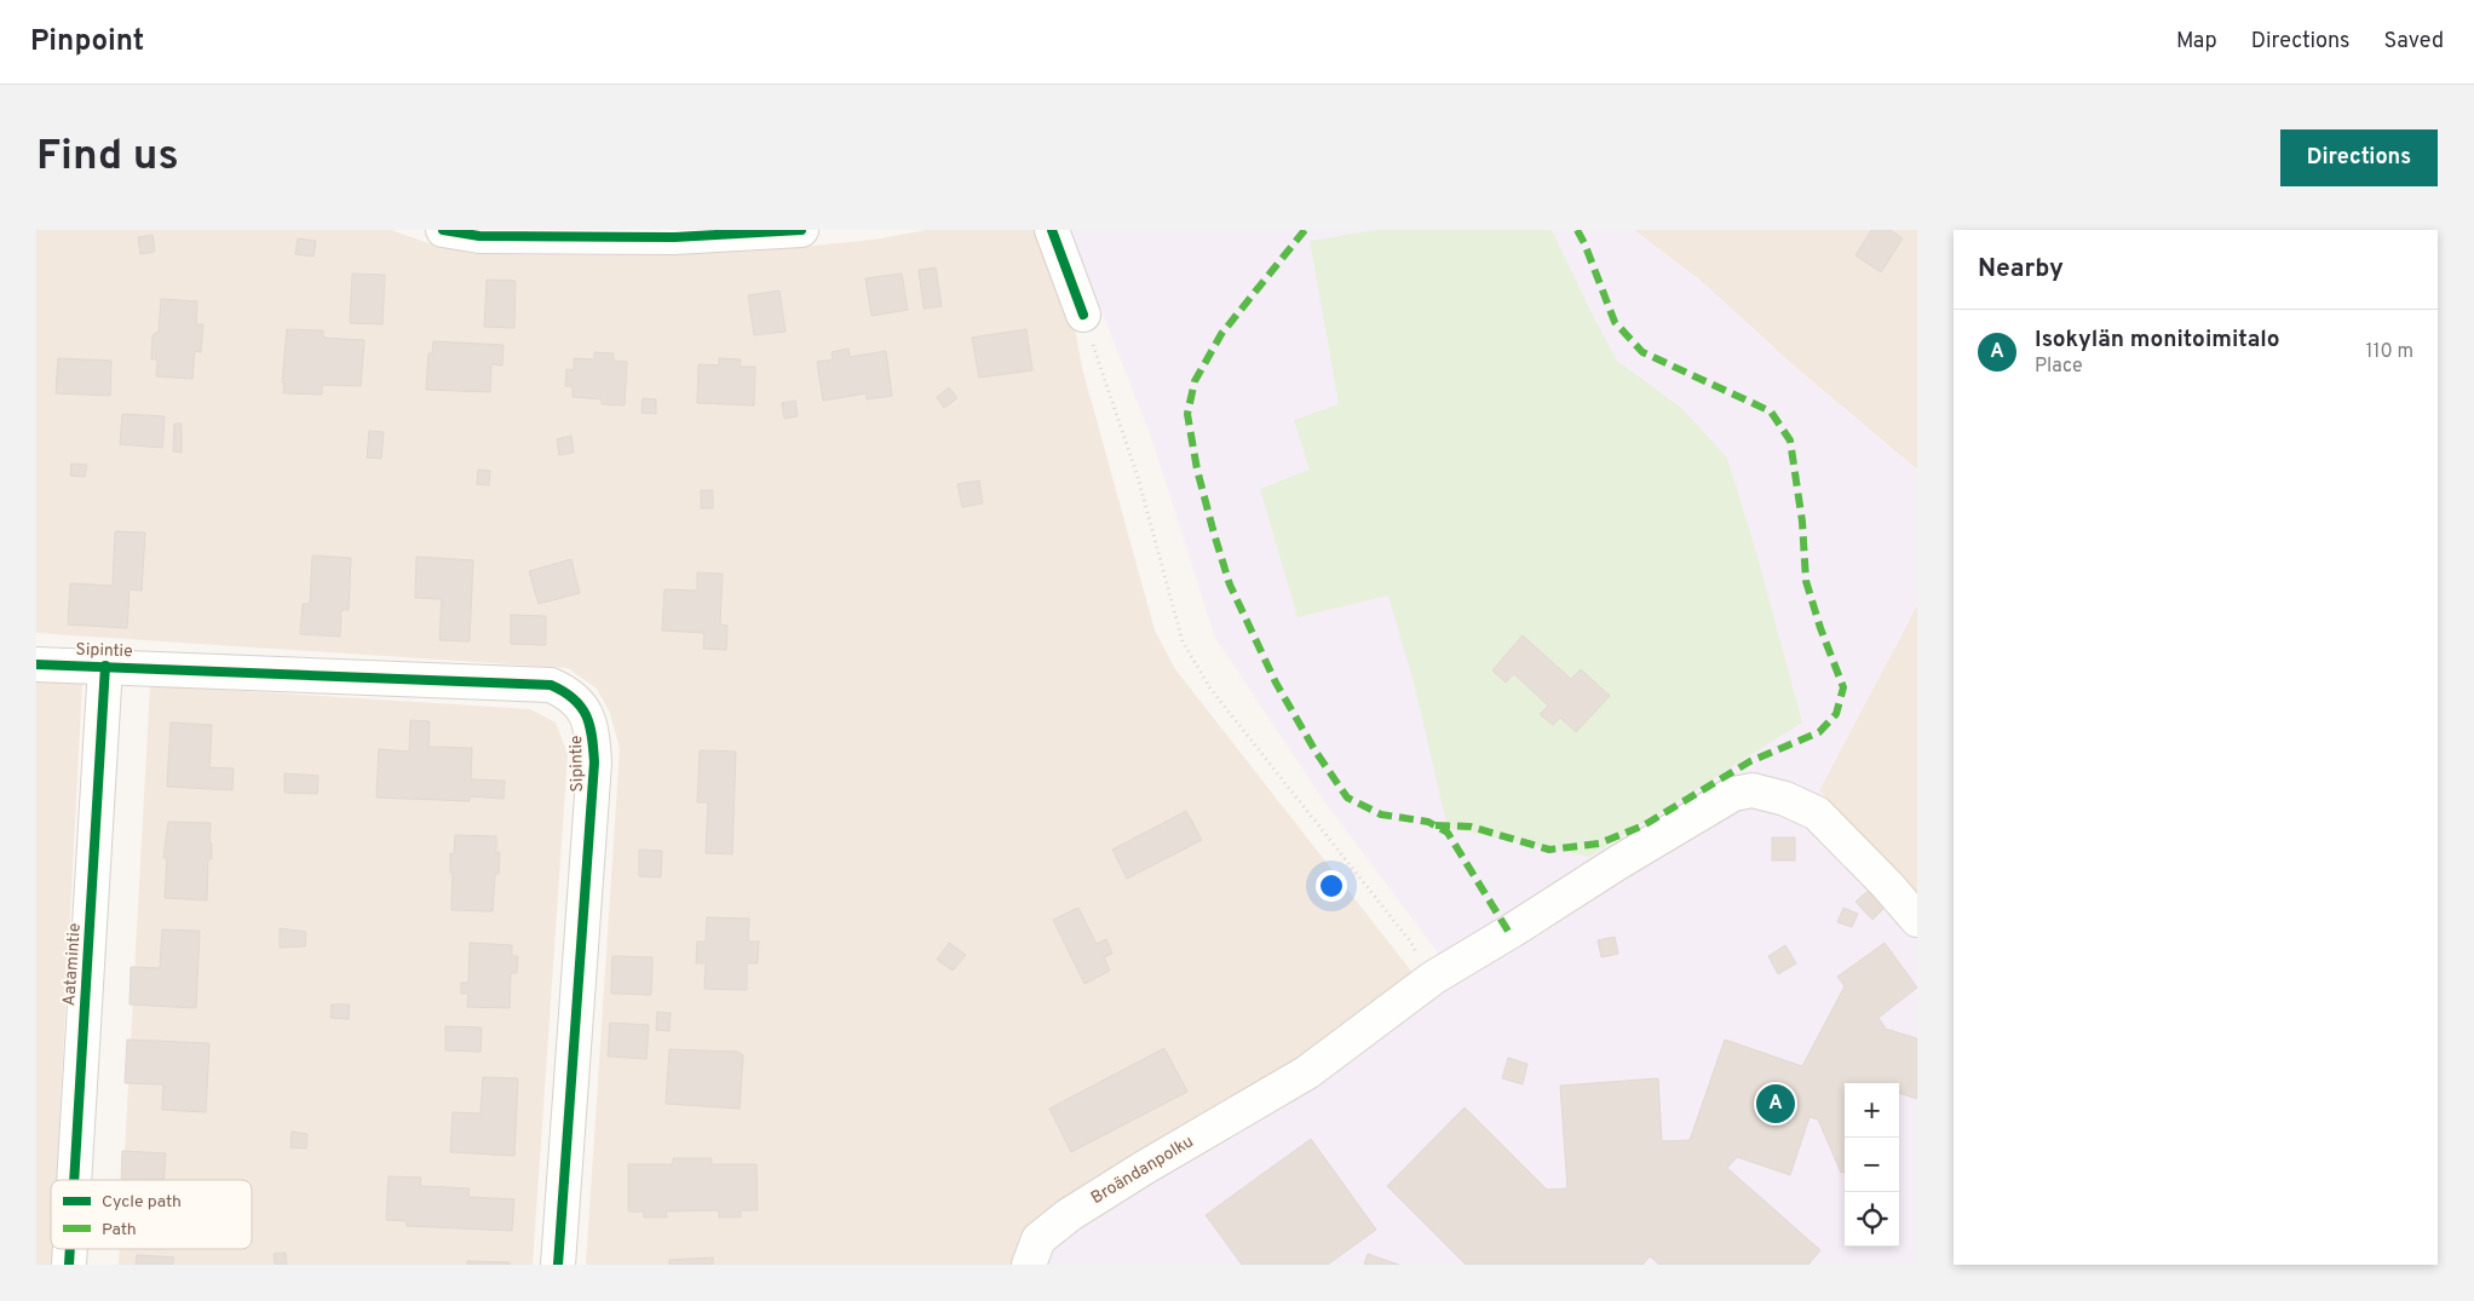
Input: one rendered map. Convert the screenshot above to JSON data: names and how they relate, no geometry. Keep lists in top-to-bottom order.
{
  "streets": {
    "street": ["Sipintie", "Aatamintie", "Broändanpolku"]
  },
  "crossings": [
    ["Sipintie", "Aatamintie"]
  ],
  "legend": ["Cycle path", "Path"],
  "page": {
    "header": "Pinpoint",
    "nav": ["Map", "Directions", "Saved"],
    "buttons": "Directions",
    "title": "Find us",
    "heading": "Nearby",
    "list": [
      {
        "mark": "A",
        "name": "Isokylän monitoimitalo",
        "note": "Place",
        "value": "110 m"
      }
    ],
    "pins": "A",
    "map_buttons": ["+", "−"]
  }
}
